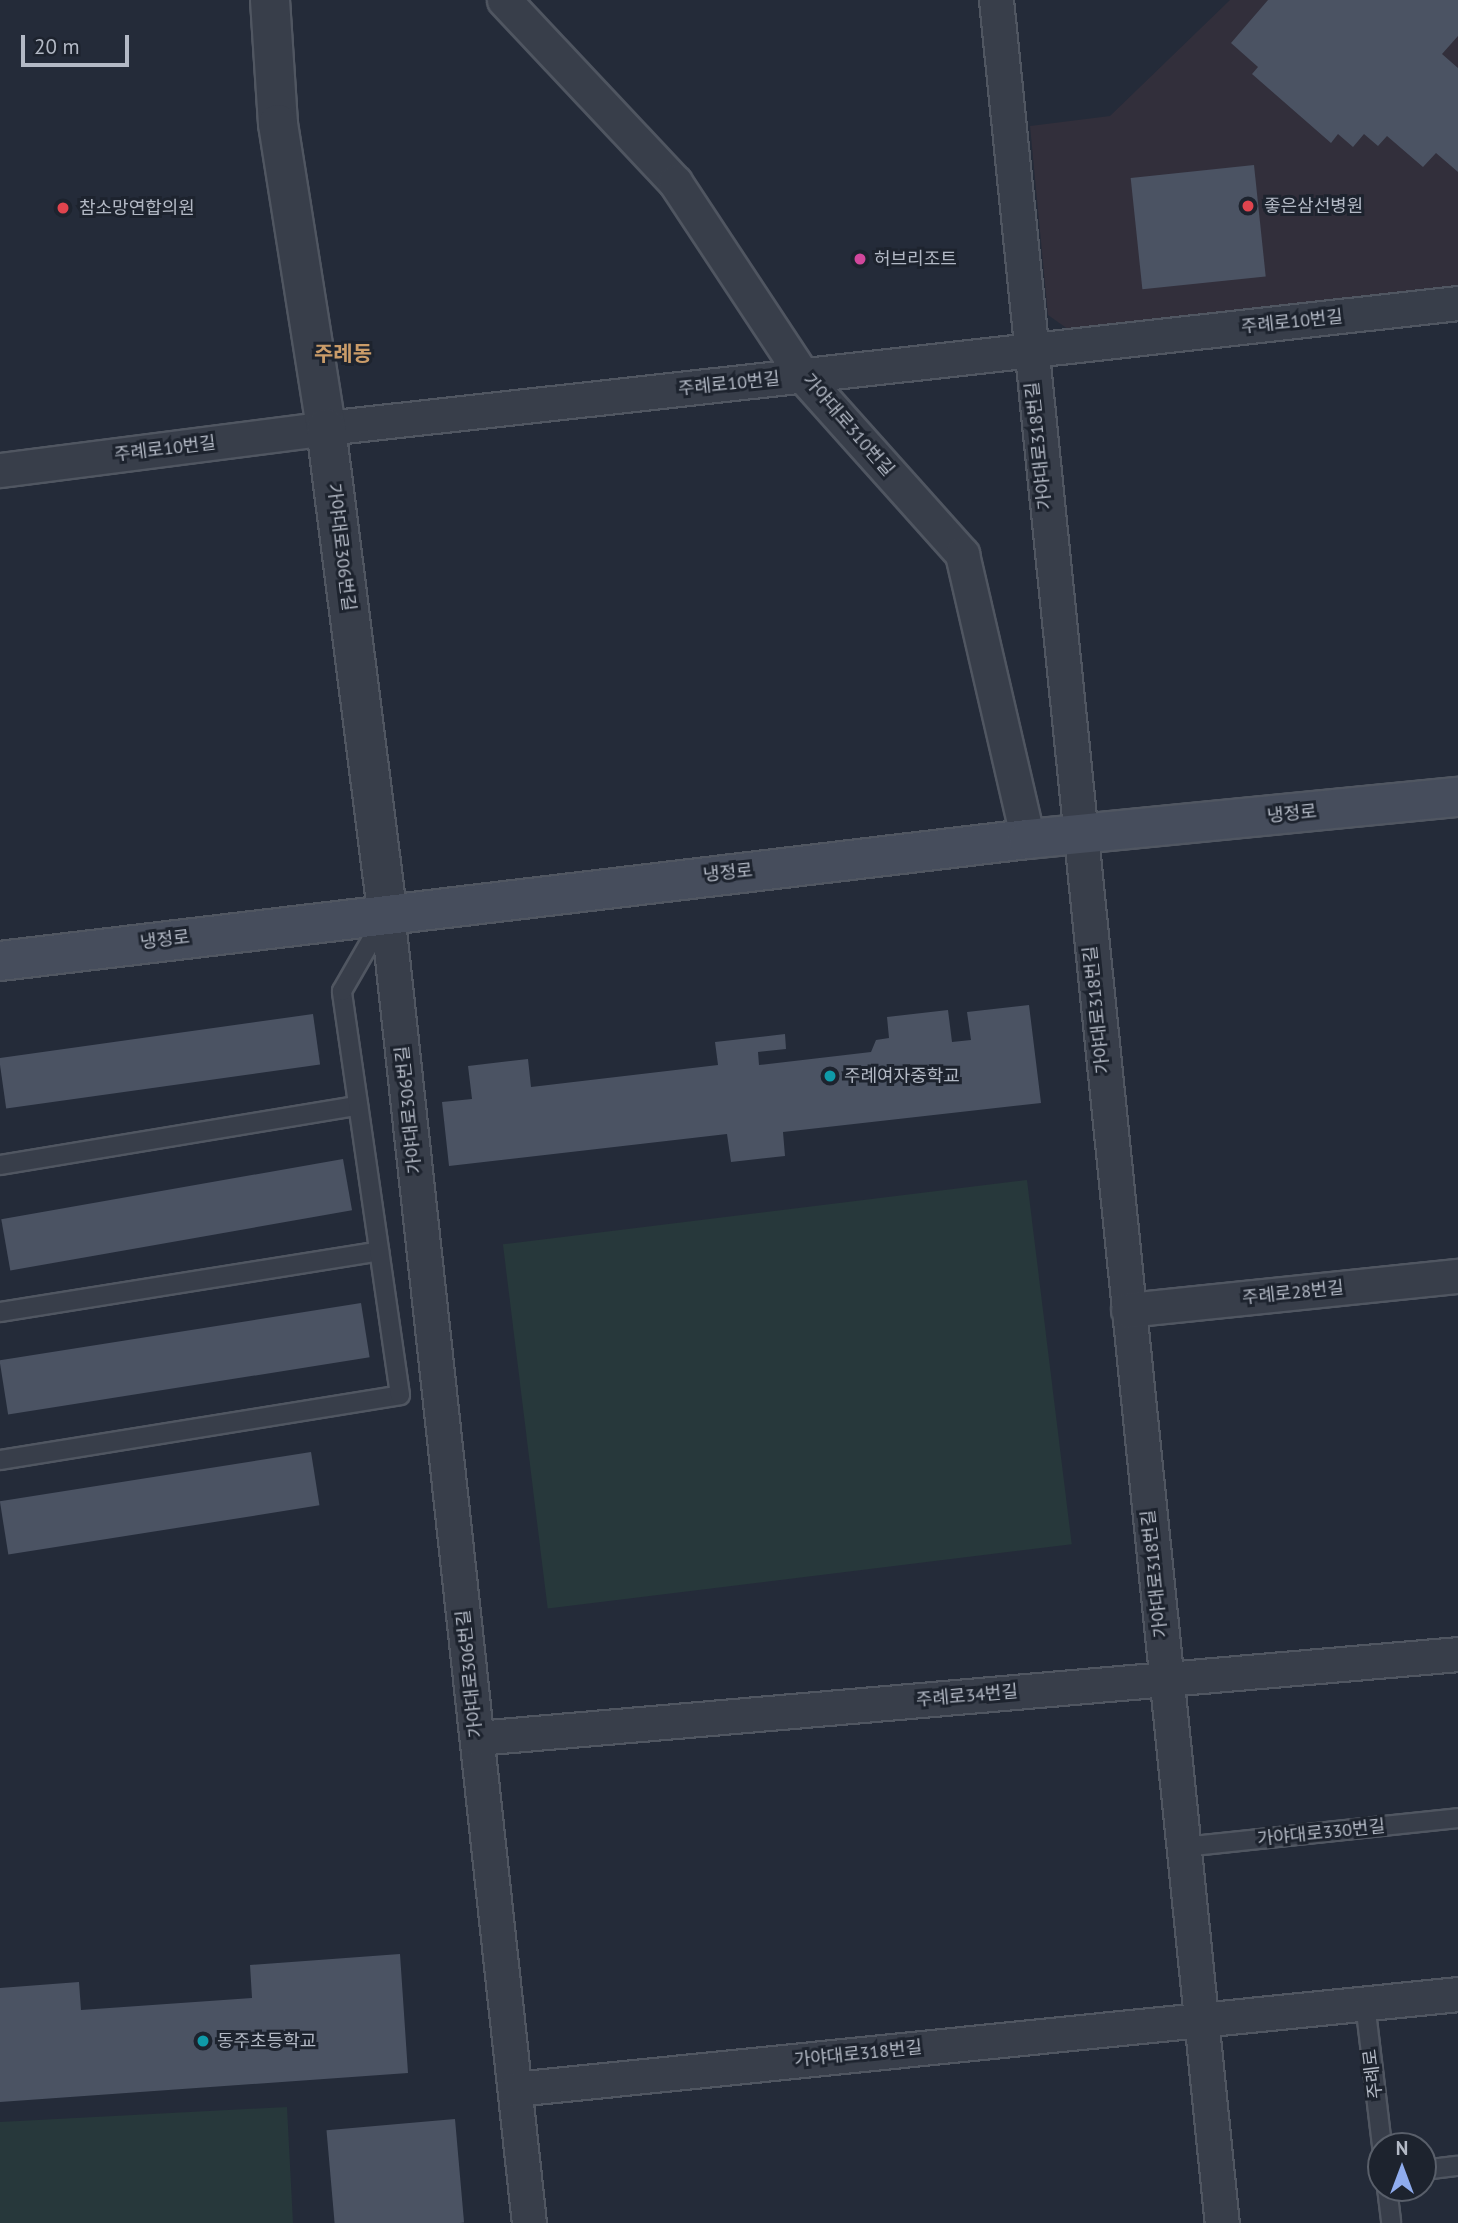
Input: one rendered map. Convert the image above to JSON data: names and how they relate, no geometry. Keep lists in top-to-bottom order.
{
  "streets": {
    "main road": ["냉정로"],
    "street": [
      "주례로10번길",
      "가야대로310번길",
      "가야대로318번길",
      "가야대로306번길",
      "주례로28번길",
      "주례로34번길"
    ],
    "lane": ["가야대로330번길", "주례로"]
  },
  "crossings": [
    ["주례로10번길", "가야대로310번길"],
    ["주례로10번길", "가야대로318번길"],
    ["주례로10번길", "가야대로306번길"],
    ["가야대로310번길", "냉정로"],
    ["가야대로318번길", "가야대로306번길"],
    ["가야대로318번길", "냉정로"],
    ["가야대로318번길", "주례로28번길"],
    ["가야대로318번길", "주례로34번길"],
    ["가야대로318번길", "가야대로330번길"],
    ["가야대로306번길", "냉정로"],
    ["가야대로306번길", "주례로34번길"]
  ],
  "districts": ["주례동"],
  "places": [
    "좋은삼선병원",
    "참소망연합의원",
    "허브리조트",
    "주례여자중학교",
    "동주초등학교"
  ],
  "scale_bar": "20 m",
  "north": "top"
}
